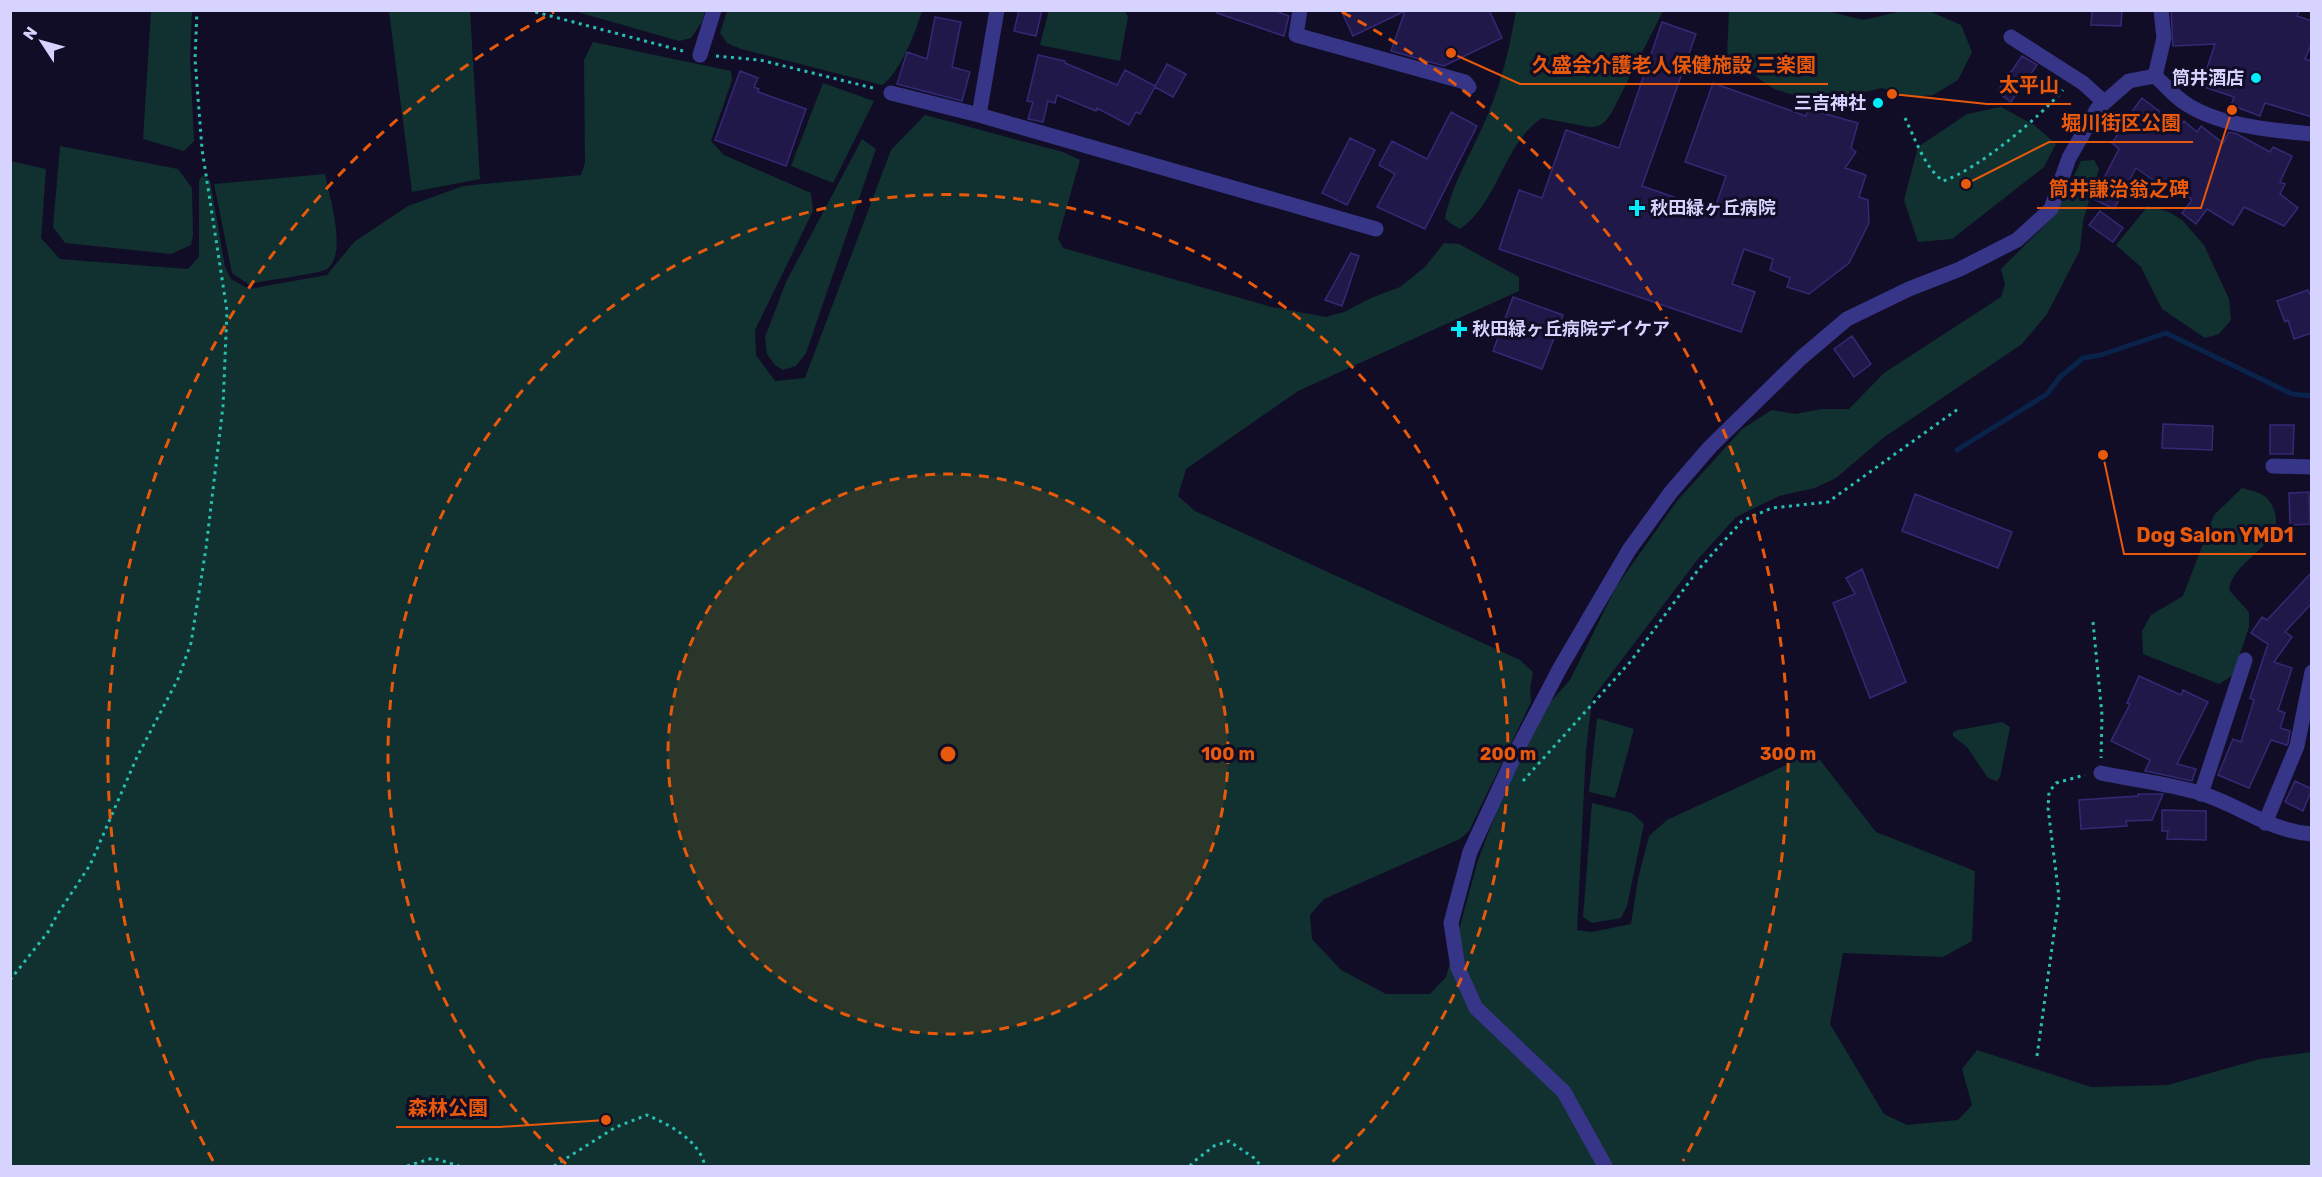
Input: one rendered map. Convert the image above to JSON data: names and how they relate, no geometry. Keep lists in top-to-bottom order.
{
  "places": {
    "other": [
      "久盛会介護老人保健施設 三楽園",
      "筒井酒店",
      "太平山",
      "三吉神社",
      "筒井謙治翁之碑",
      "堀川街区公園",
      "Dog Salon YMD1",
      "森林公園"
    ],
    "health": ["秋田緑ヶ丘病院", "秋田緑ヶ丘病院デイケア"]
  },
  "north": "top left",
  "rings": ["100 m", "200 m", "300 m"]
}
